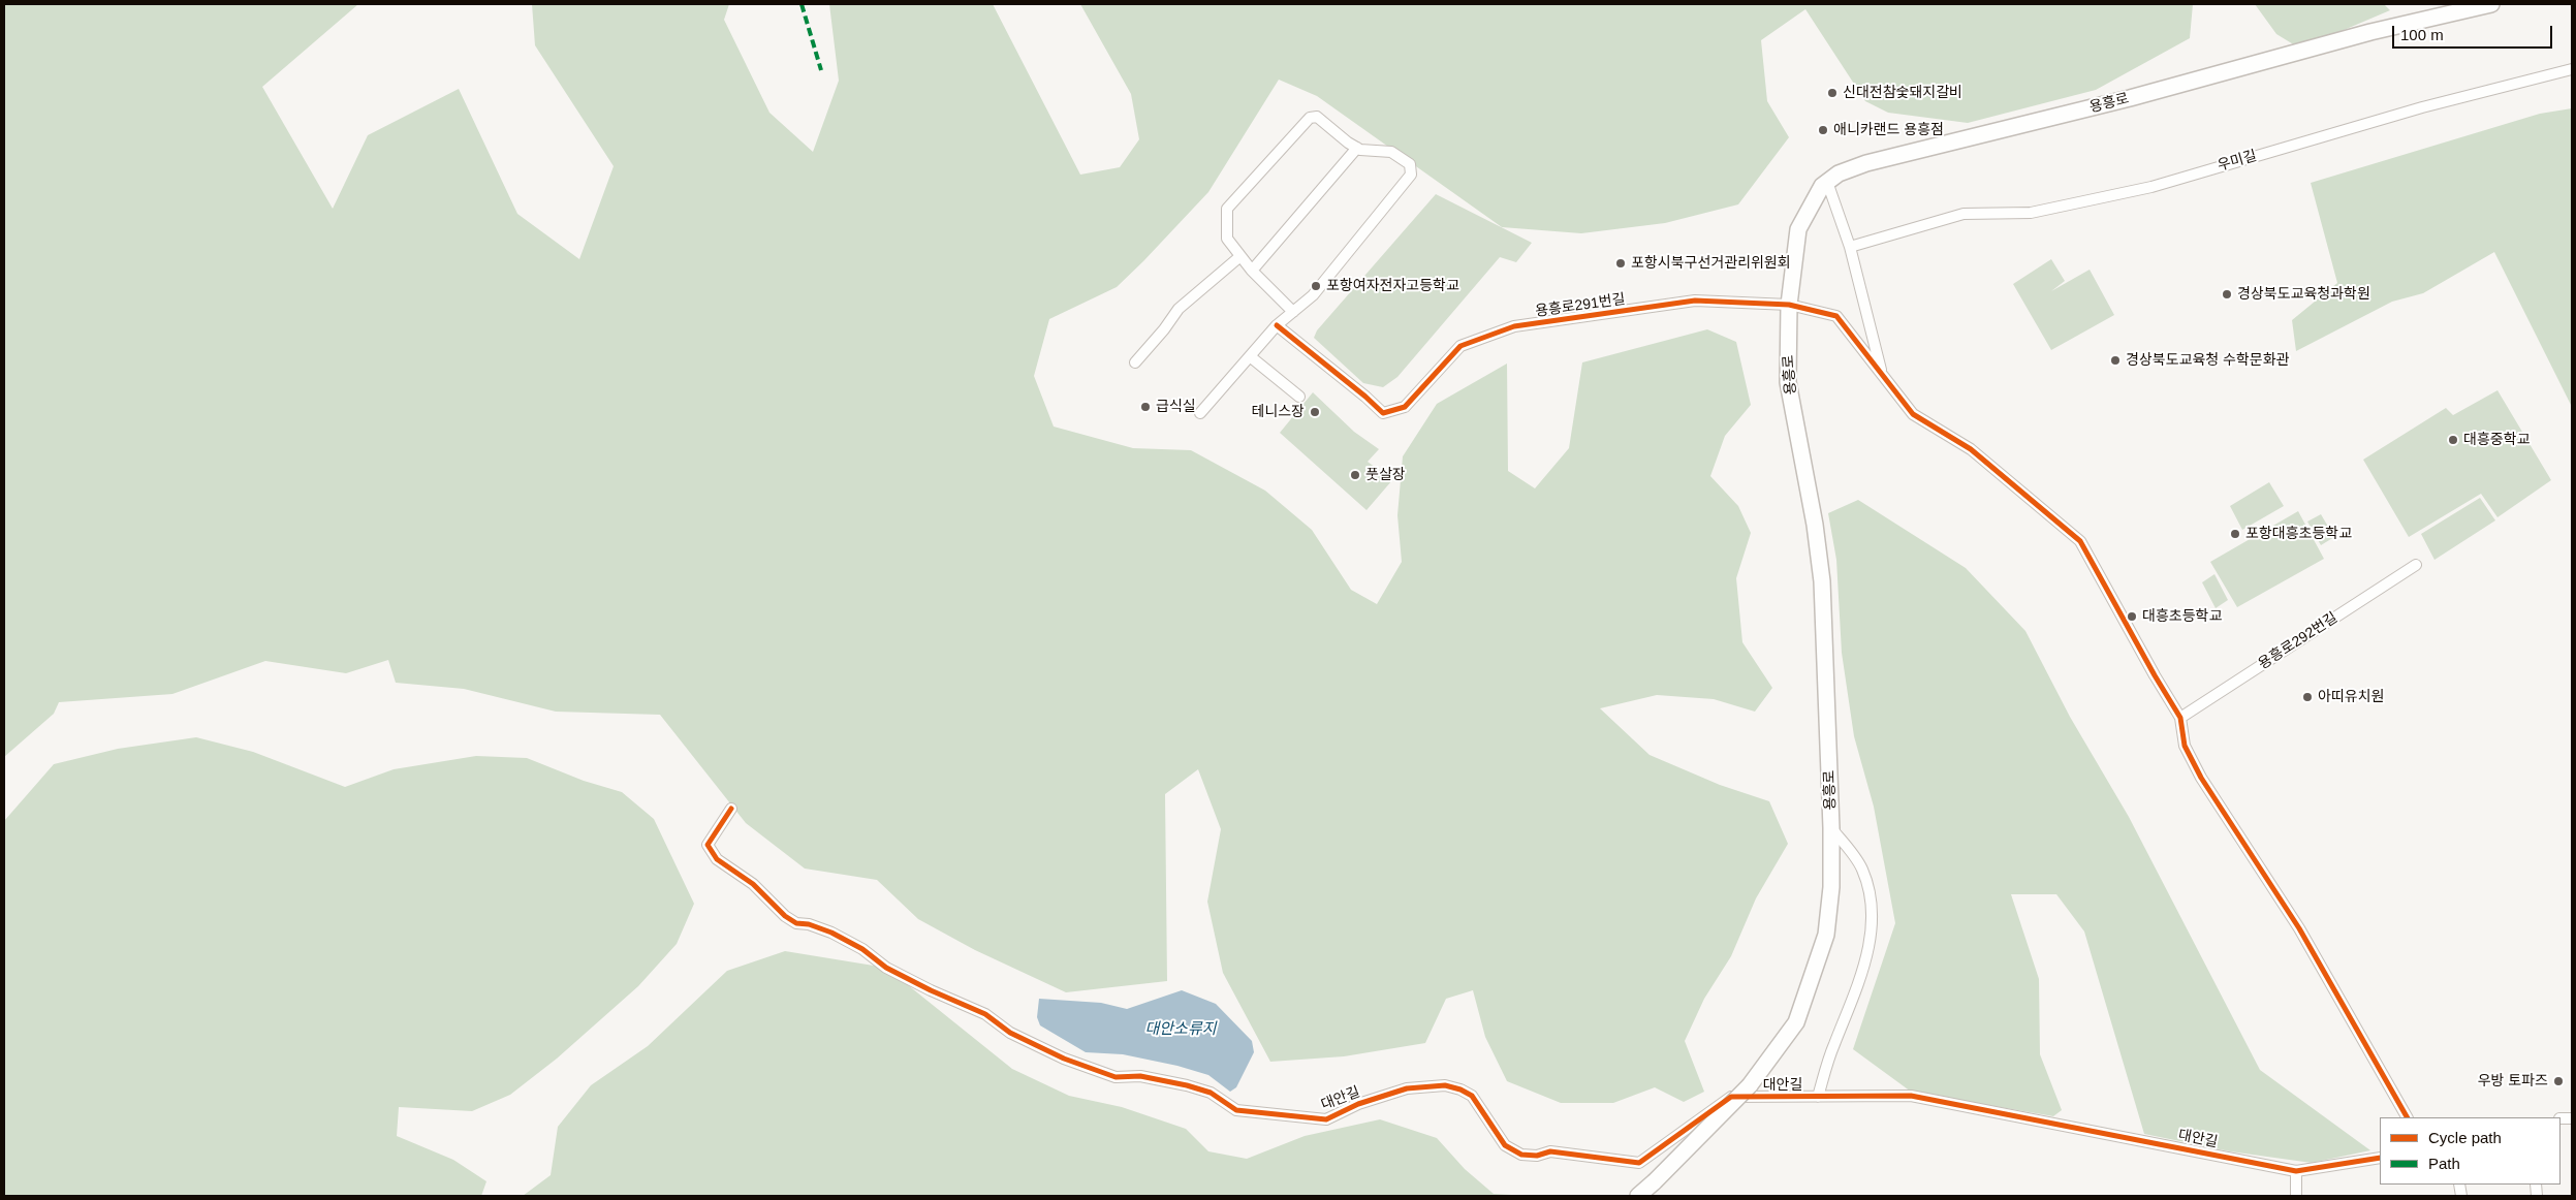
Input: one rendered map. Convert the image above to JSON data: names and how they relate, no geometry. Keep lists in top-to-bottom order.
{
  "streets": {
    "main road": ["용흥로"],
    "street": [
      "우미길",
      "용흥로291번길",
      "용흥로292번길",
      "대안길"
    ]
  },
  "crossings": [
    ["용흥로", "용흥로291번길"],
    ["용흥로291번길", "용흥로292번길"]
  ],
  "water": ["대안소류지"],
  "places": [
    "신대전참숯돼지갈비",
    "애니카랜드 용흥점",
    "포항시북구선거관리위원회",
    "포항여자전자고등학교",
    "경상북도교육청과학원",
    "경상북도교육청 수학문화관",
    "급식실",
    "테니스장",
    "대흥중학교",
    "풋살장",
    "포항대흥초등학교",
    "대흥초등학교",
    "아띠유치원",
    "우방 토파즈"
  ],
  "legend": ["Cycle path", "Path"],
  "scale_bar": "100 m"
}
